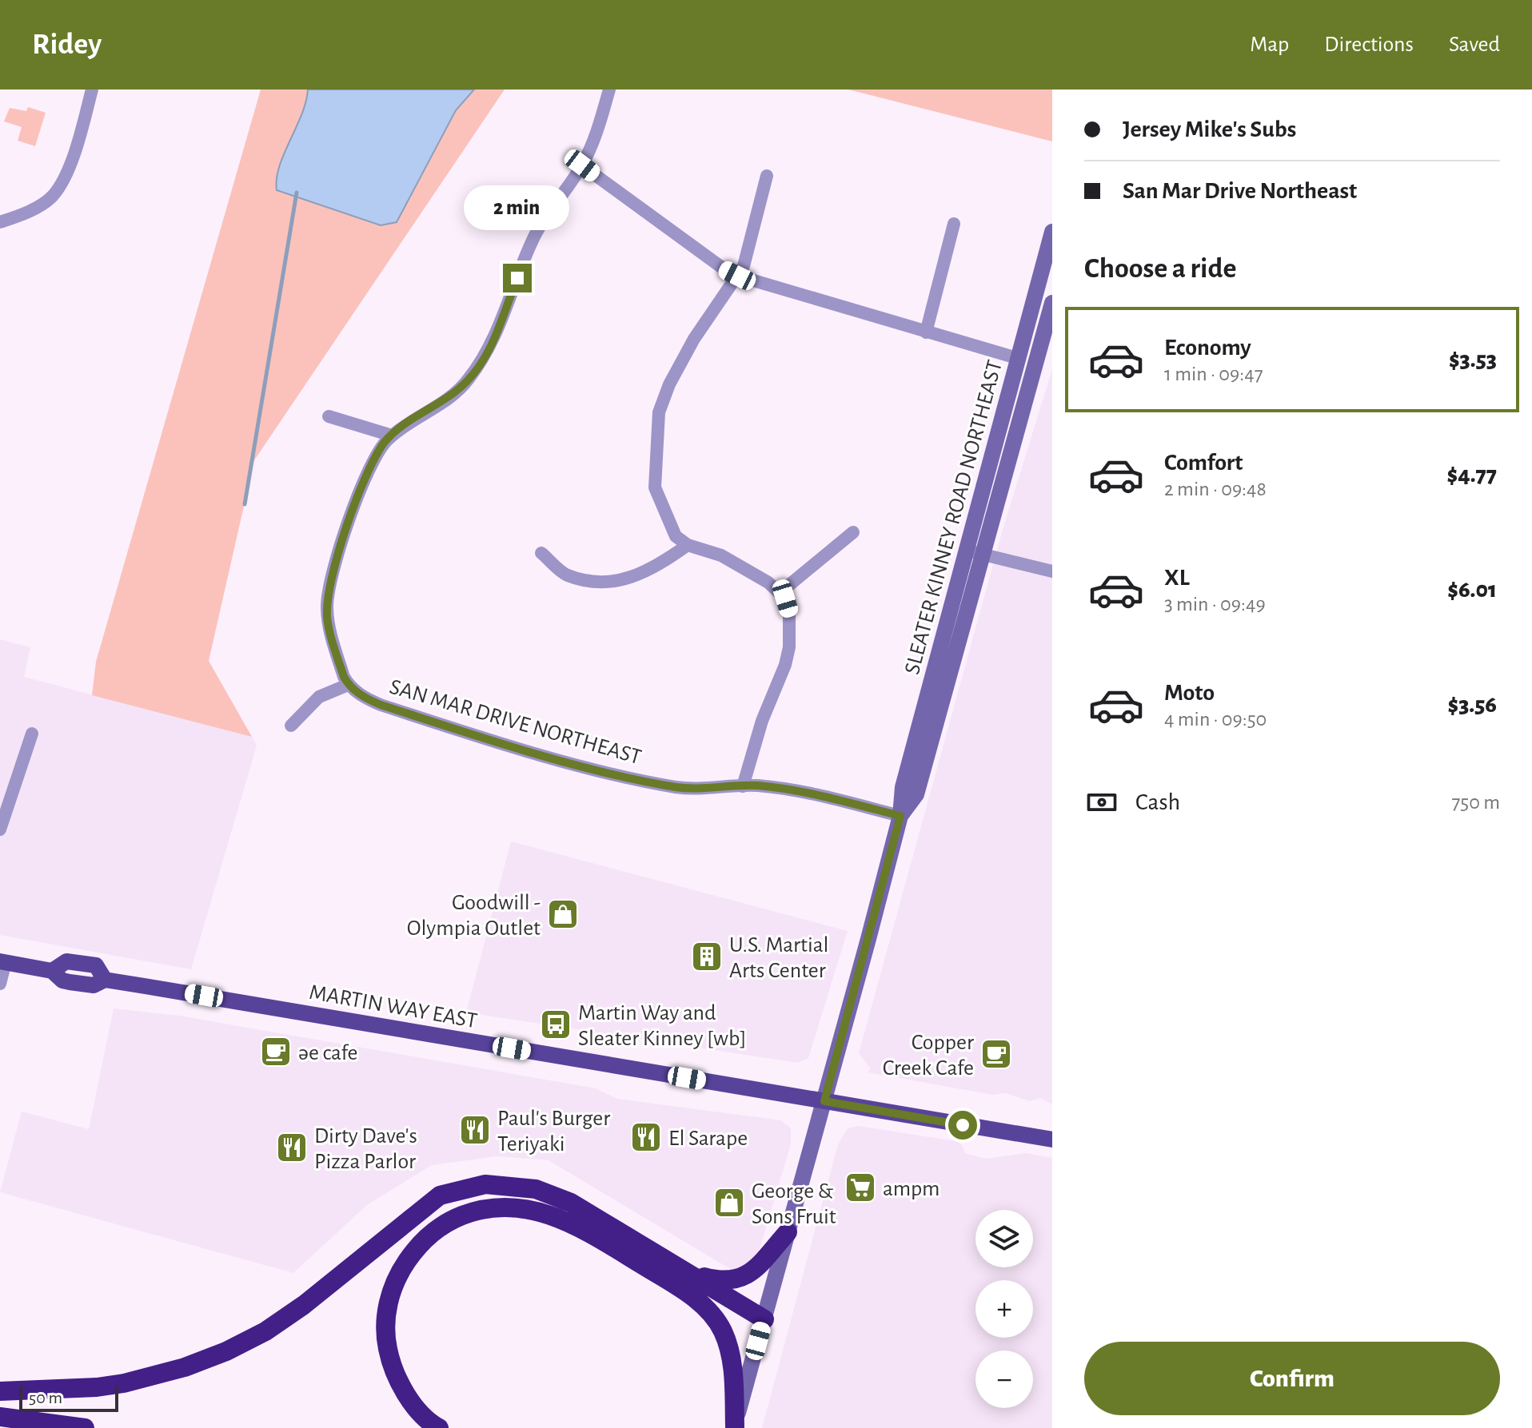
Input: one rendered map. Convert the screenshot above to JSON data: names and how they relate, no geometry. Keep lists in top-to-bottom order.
{
  "streets": {
    "main road": ["MARTIN WAY EAST"],
    "street": ["SLEATER KINNEY ROAD NORTHEAST", "SAN MAR DRIVE NORTHEAST"]
  },
  "crossings": [
    ["SLEATER KINNEY ROAD NORTHEAST", "SAN MAR DRIVE NORTHEAST"],
    ["SLEATER KINNEY ROAD NORTHEAST", "MARTIN WAY EAST"]
  ],
  "places": {
    "shop": ["Goodwill - Olympia Outlet", "George & Sons Fruit"],
    "building": ["U.S. Martial Arts Center"],
    "bus stop": ["Martin Way and Sleater Kinney [wb]"],
    "cafe": ["əe cafe", "Copper Creek Cafe"],
    "restaurant": ["Paul's Burger Teriyaki", "El Sarape", "Dirty Dave's Pizza Parlor"],
    "supermarket": ["ampm"]
  },
  "scale_bar": "50 m",
  "page": {
    "header": "Ridey",
    "nav": ["Map", "Directions", "Saved"],
    "banner": ["Jersey Mike's Subs", "San Mar Drive Northeast"],
    "bubble": "2 min",
    "heading": "Choose a ride",
    "list": [
      {
        "name": "Economy",
        "note": "1 min · 09:47",
        "value": "$3.53"
      },
      {
        "name": "Comfort",
        "note": "2 min · 09:48",
        "value": "$4.77"
      },
      {
        "name": "XL",
        "note": "3 min · 09:49",
        "value": "$6.01"
      },
      {
        "name": "Moto",
        "note": "4 min · 09:50",
        "value": "$3.56"
      }
    ],
    "pay": ["Cash", "750 m"],
    "map_buttons": ["+", "−"],
    "buttons": "Confirm",
    "scale": "50 m"
  }
}
